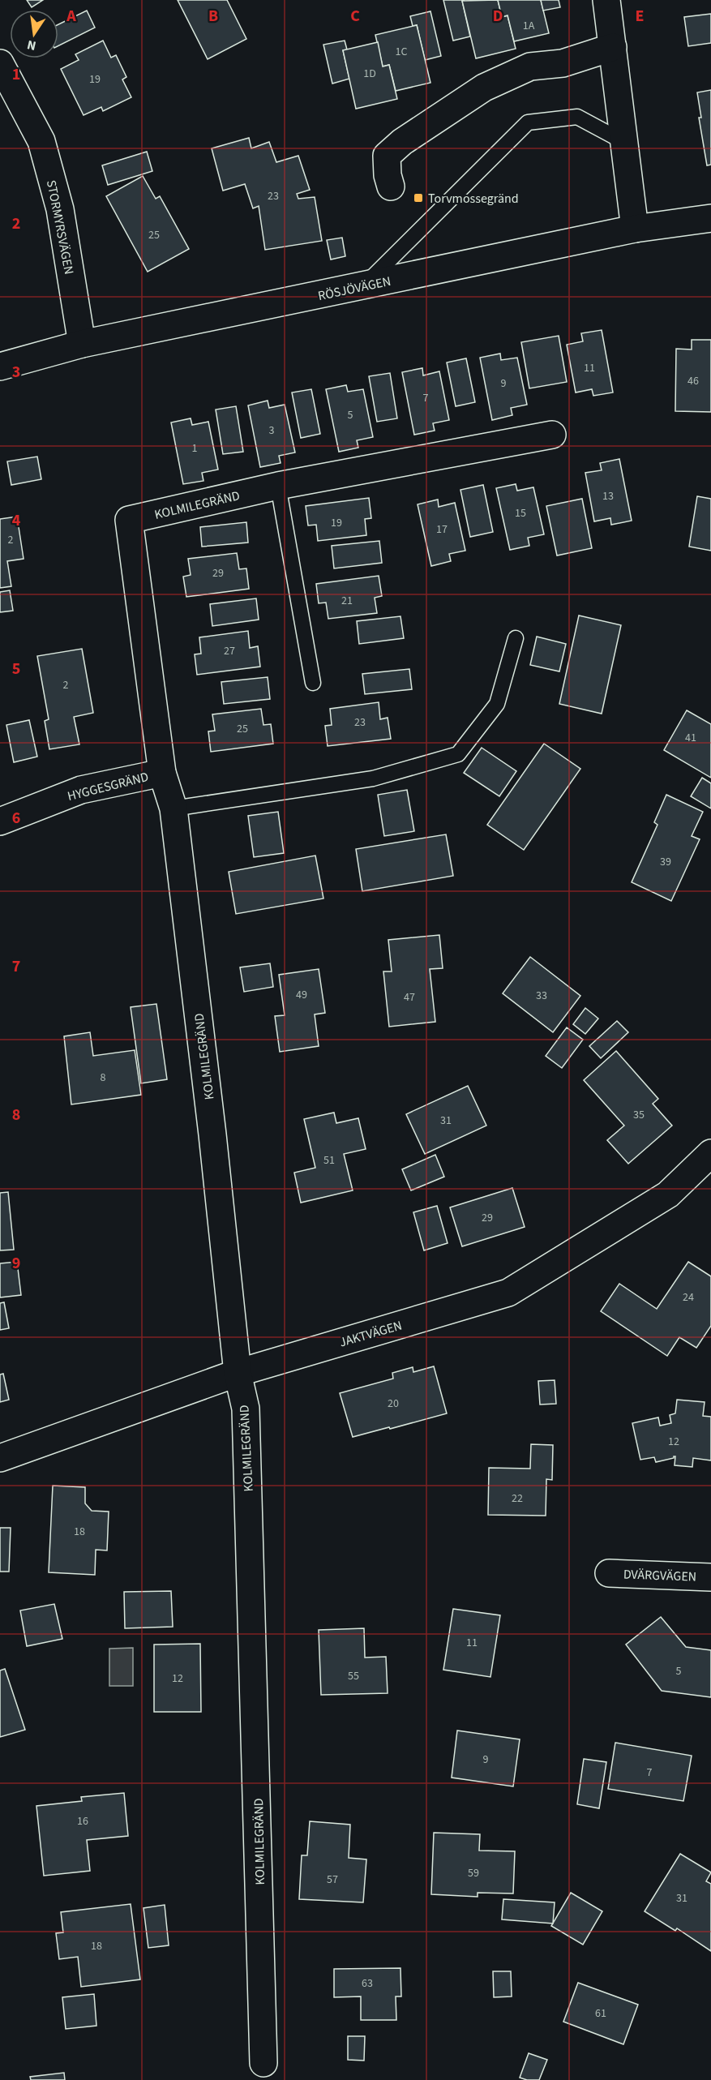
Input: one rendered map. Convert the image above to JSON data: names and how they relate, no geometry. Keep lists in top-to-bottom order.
{
  "streets": {
    "street": [
      "STORMYRSVÄGEN",
      "RÖSJÖVÄGEN",
      "KOLMILEGRÄND",
      "HYGGESGRÄND",
      "JAKTVÄGEN",
      "DVÄRGVÄGEN"
    ]
  },
  "crossings": [
    ["STORMYRSVÄGEN", "RÖSJÖVÄGEN"],
    ["KOLMILEGRÄND", "HYGGESGRÄND"],
    ["KOLMILEGRÄND", "JAKTVÄGEN"]
  ],
  "places": {
    "transit": ["Torvmossegränd"]
  },
  "house_numbers": [
    "1A",
    "1C",
    "1D",
    "19",
    "23",
    "25",
    "11",
    "46",
    "9",
    "7",
    "5",
    "3",
    "1",
    "13",
    "15",
    "19",
    "17",
    "2",
    "29",
    "21",
    "27",
    "2",
    "23",
    "25",
    "41",
    "39",
    "49",
    "33",
    "47",
    "8",
    "35",
    "31",
    "51",
    "29",
    "24",
    "20",
    "12",
    "22",
    "18",
    "11",
    "5",
    "55",
    "12",
    "9",
    "7",
    "16",
    "59",
    "57",
    "31",
    "18",
    "63",
    "61"
  ],
  "north": "bottom",
  "grid": {
    "columns": [
      "A",
      "B",
      "C",
      "D",
      "E"
    ],
    "rows": [
      "1",
      "2",
      "3",
      "4",
      "5",
      "6",
      "7",
      "8",
      "9"
    ]
  }
}
